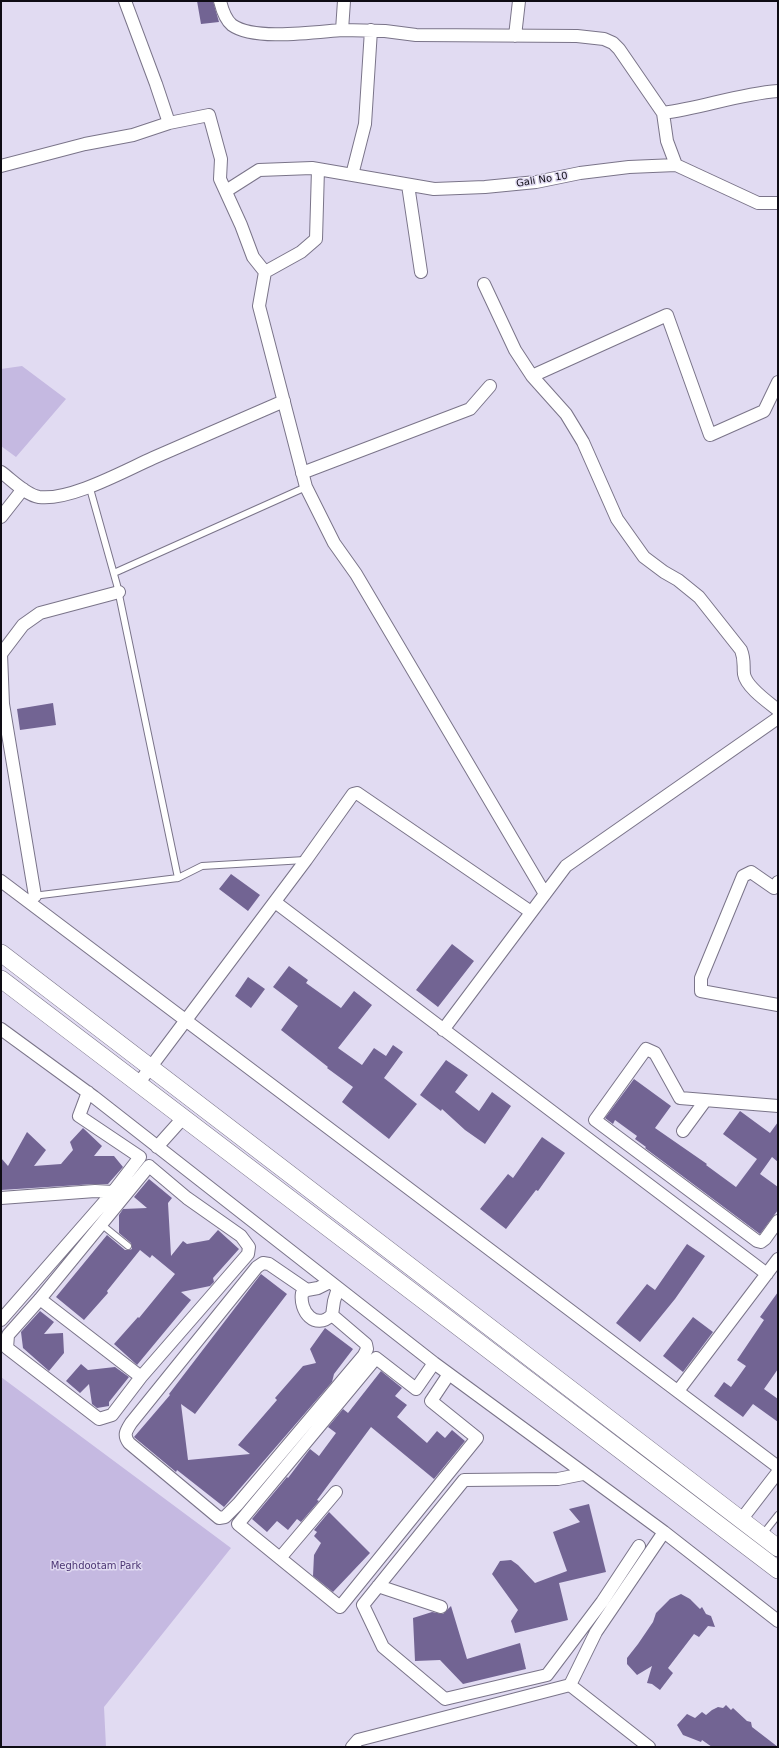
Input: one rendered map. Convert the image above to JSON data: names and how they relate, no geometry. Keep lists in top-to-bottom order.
{
  "streets": {
    "street": ["Gali No 10"]
  },
  "parks": ["Meghdootam Park"]
}
